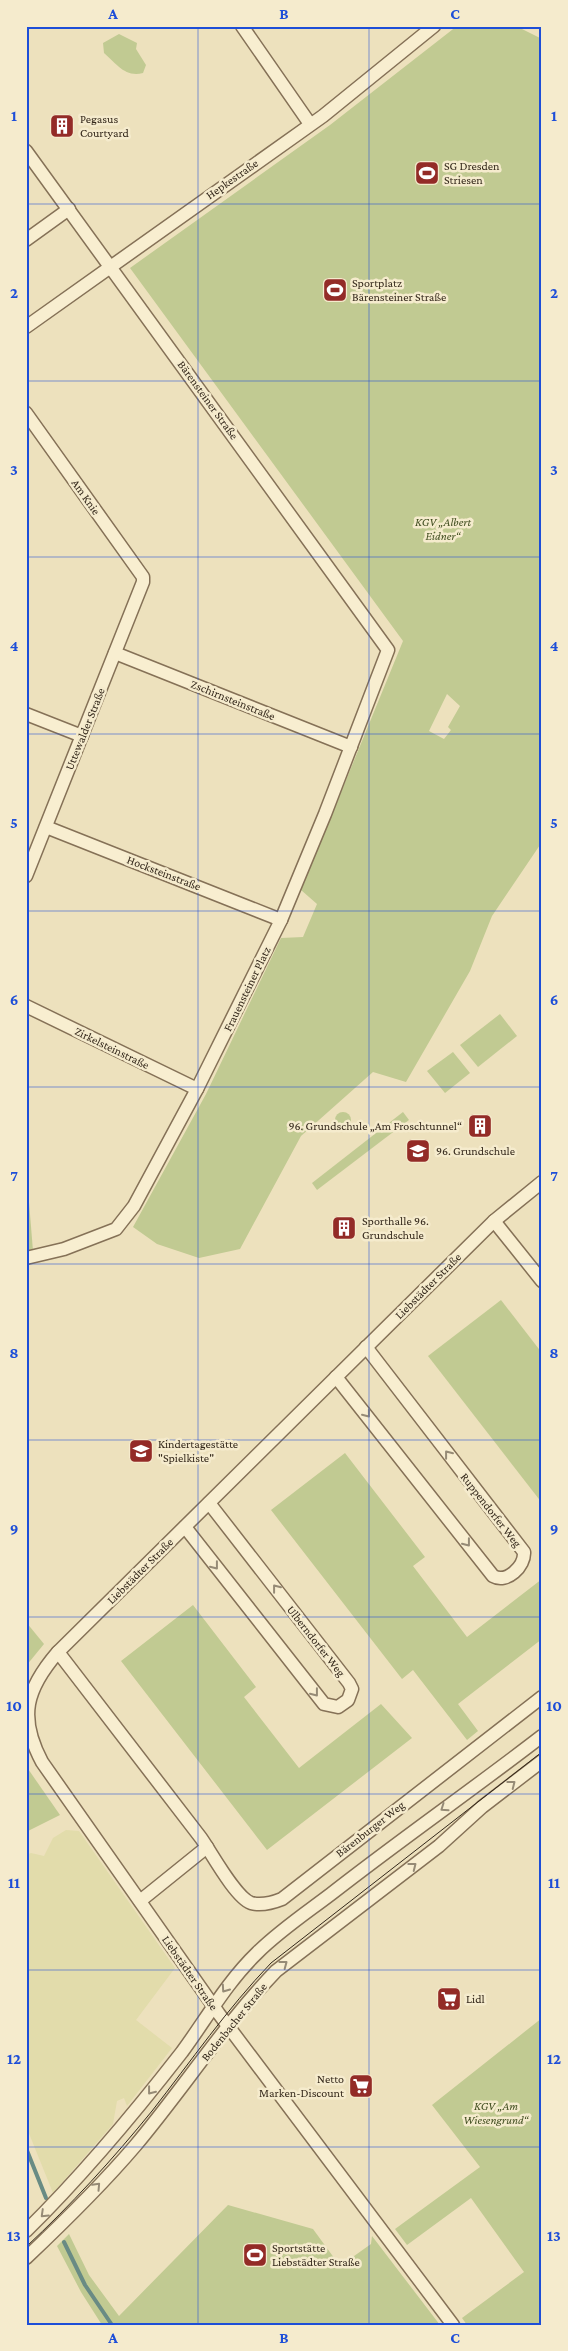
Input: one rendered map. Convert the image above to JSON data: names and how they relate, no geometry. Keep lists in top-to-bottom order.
{
  "streets": {
    "street": [
      "Hepkestraße",
      "Bärensteiner Straße",
      "Am Knie",
      "Zschirnsteinstraße",
      "Uttewalder Straße",
      "Hocksteinstraße",
      "Frauensteiner Platz",
      "Zirkelsteinstraße",
      "Liebstädter Straße",
      "Ruppendorfer Weg",
      "Ulberndorfer Weg",
      "Bärenburger Weg",
      "Bodenbacher Straße"
    ]
  },
  "crossings": [
    ["Hepkestraße", "Bärensteiner Straße"],
    ["Bärensteiner Straße", "Frauensteiner Platz"],
    ["Am Knie", "Uttewalder Straße"],
    ["Zschirnsteinstraße", "Uttewalder Straße"],
    ["Zschirnsteinstraße", "Frauensteiner Platz"],
    ["Uttewalder Straße", "Hocksteinstraße"],
    ["Hocksteinstraße", "Frauensteiner Platz"],
    ["Frauensteiner Platz", "Zirkelsteinstraße"],
    ["Liebstädter Straße", "Ruppendorfer Weg"],
    ["Liebstädter Straße", "Ulberndorfer Weg"],
    ["Liebstädter Straße", "Bärenburger Weg"],
    ["Liebstädter Straße", "Bodenbacher Straße"]
  ],
  "parks": ["KGV „Albert Eidner“", "KGV „Am Wiesengrund“"],
  "places": {
    "building": ["Pegasus Courtyard", "96. Grundschule „Am Froschtunnel“", "Sporthalle 96. Grundschule"],
    "sports": ["SG Dresden Striesen", "Sportplatz Bärensteiner Straße", "Sportstätte Liebstädter Straße"],
    "school or university": ["96. Grundschule", "Kindertagestätte \"Spielkiste\""],
    "supermarket": ["Lidl", "Netto Marken-Discount"]
  },
  "grid": {
    "columns": ["A", "B", "C"],
    "rows": [
      "1",
      "2",
      "3",
      "4",
      "5",
      "6",
      "7",
      "8",
      "9",
      "10",
      "11",
      "12",
      "13"
    ]
  }
}
